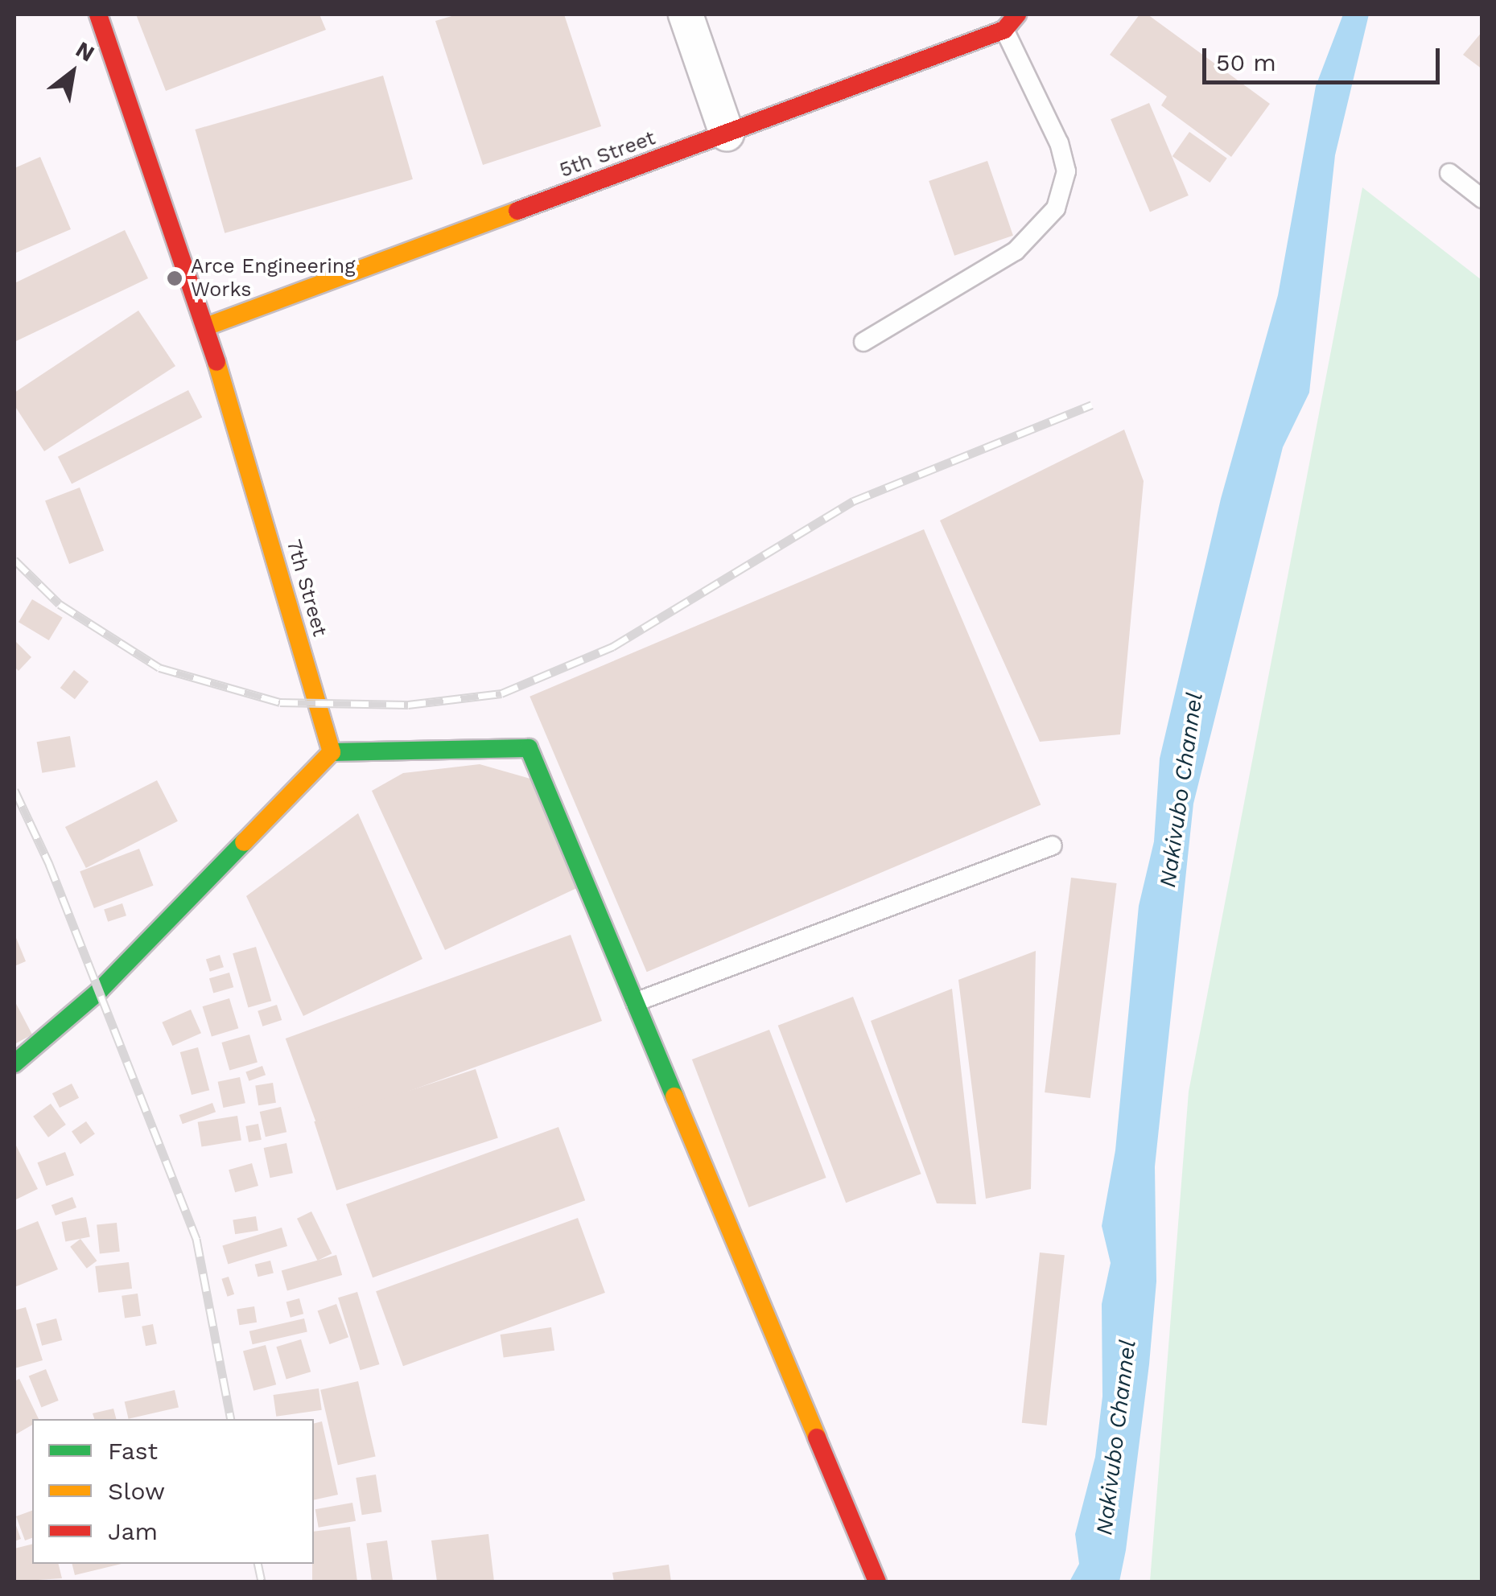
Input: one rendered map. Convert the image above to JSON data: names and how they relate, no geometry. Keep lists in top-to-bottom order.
{
  "streets": {
    "street": ["5th Street", "7th Street"]
  },
  "crossings": [
    ["5th Street", "7th Street"]
  ],
  "water": ["Nakivubo Channel"],
  "places": ["Arce Engineering Works"],
  "legend": ["Fast", "Slow", "Jam"],
  "scale_bar": "50 m",
  "north": "top right"
}
